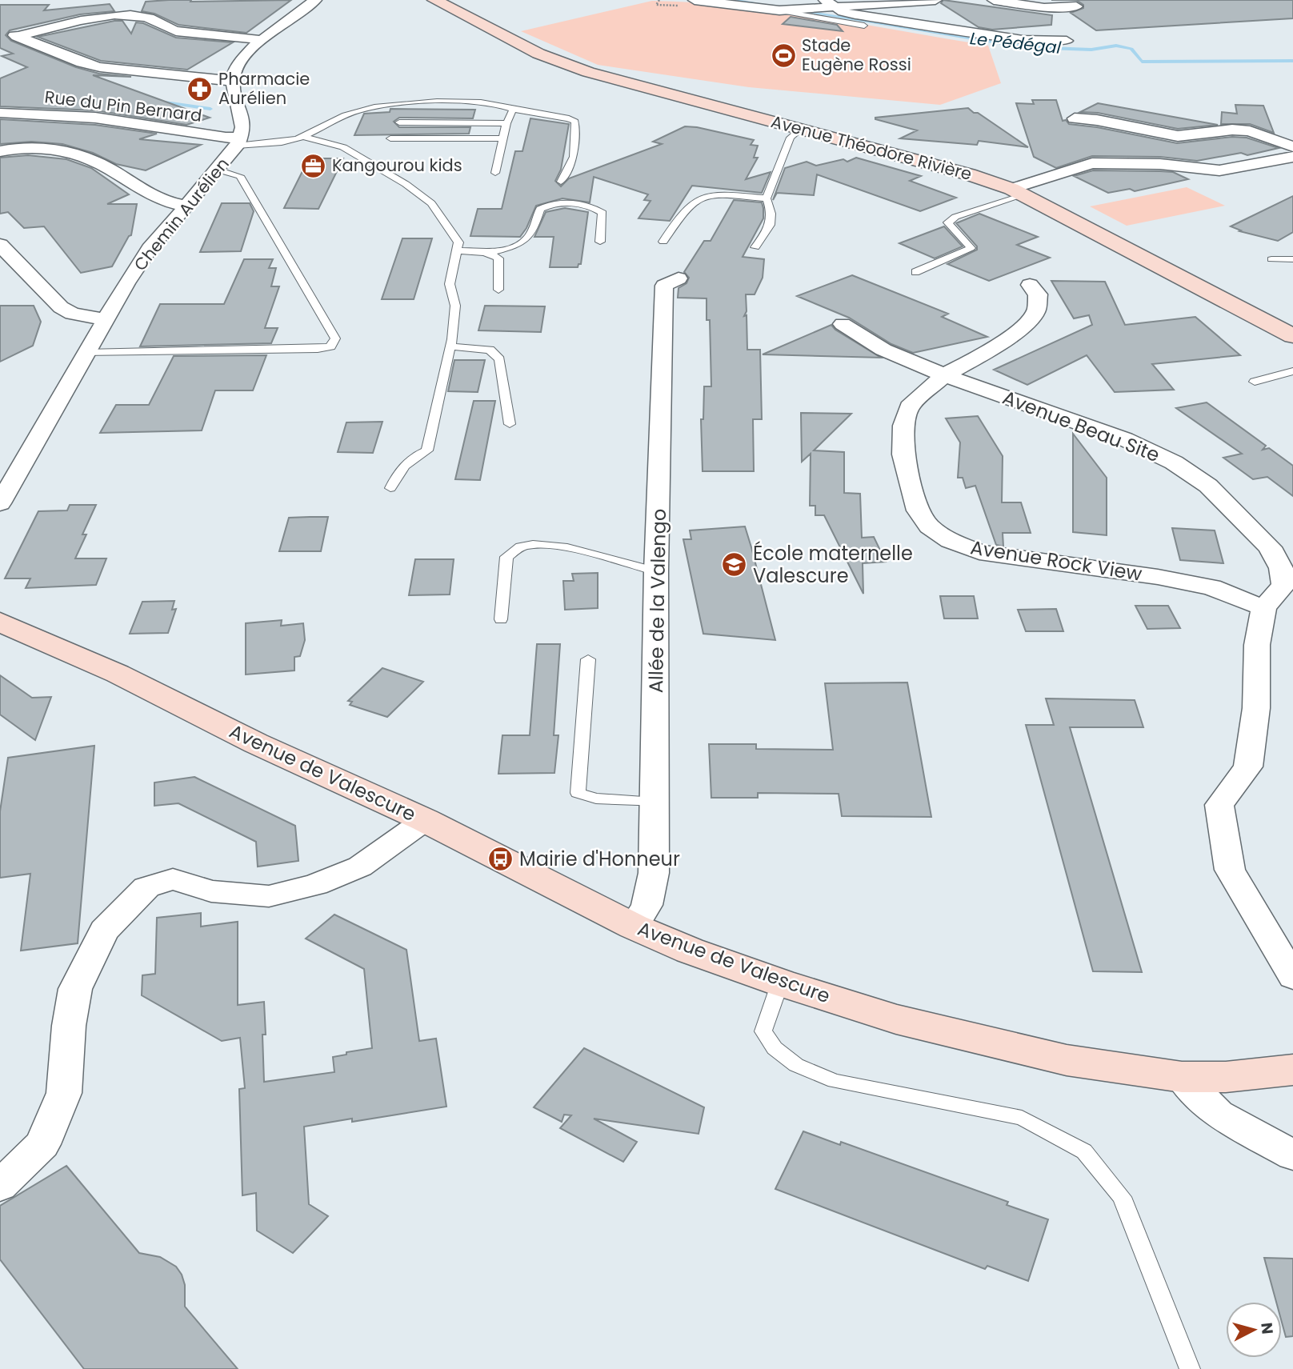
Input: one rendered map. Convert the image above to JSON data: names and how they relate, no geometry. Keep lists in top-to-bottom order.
{
  "streets": {
    "main road": ["Avenue Théodore Rivière", "Avenue de Valescure"],
    "street": [
      "Rue du Pin Bernard",
      "Chemin Aurélien",
      "Avenue Beau Site",
      "Avenue Rock View",
      "Allée de la Valengo"
    ]
  },
  "crossings": [
    ["Rue du Pin Bernard", "Chemin Aurélien"],
    ["Avenue Beau Site", "Avenue Rock View"],
    ["Allée de la Valengo", "Avenue de Valescure"]
  ],
  "water": ["Le Pédégal"],
  "places": {
    "sports": ["Stade Eugène Rossi"],
    "pharmacy": ["Pharmacie Aurélien"],
    "office": ["Kangourou kids"],
    "school or university": ["École maternelle Valescure"],
    "bus stop": ["Mairie d'Honneur"]
  },
  "north": "right"
}
